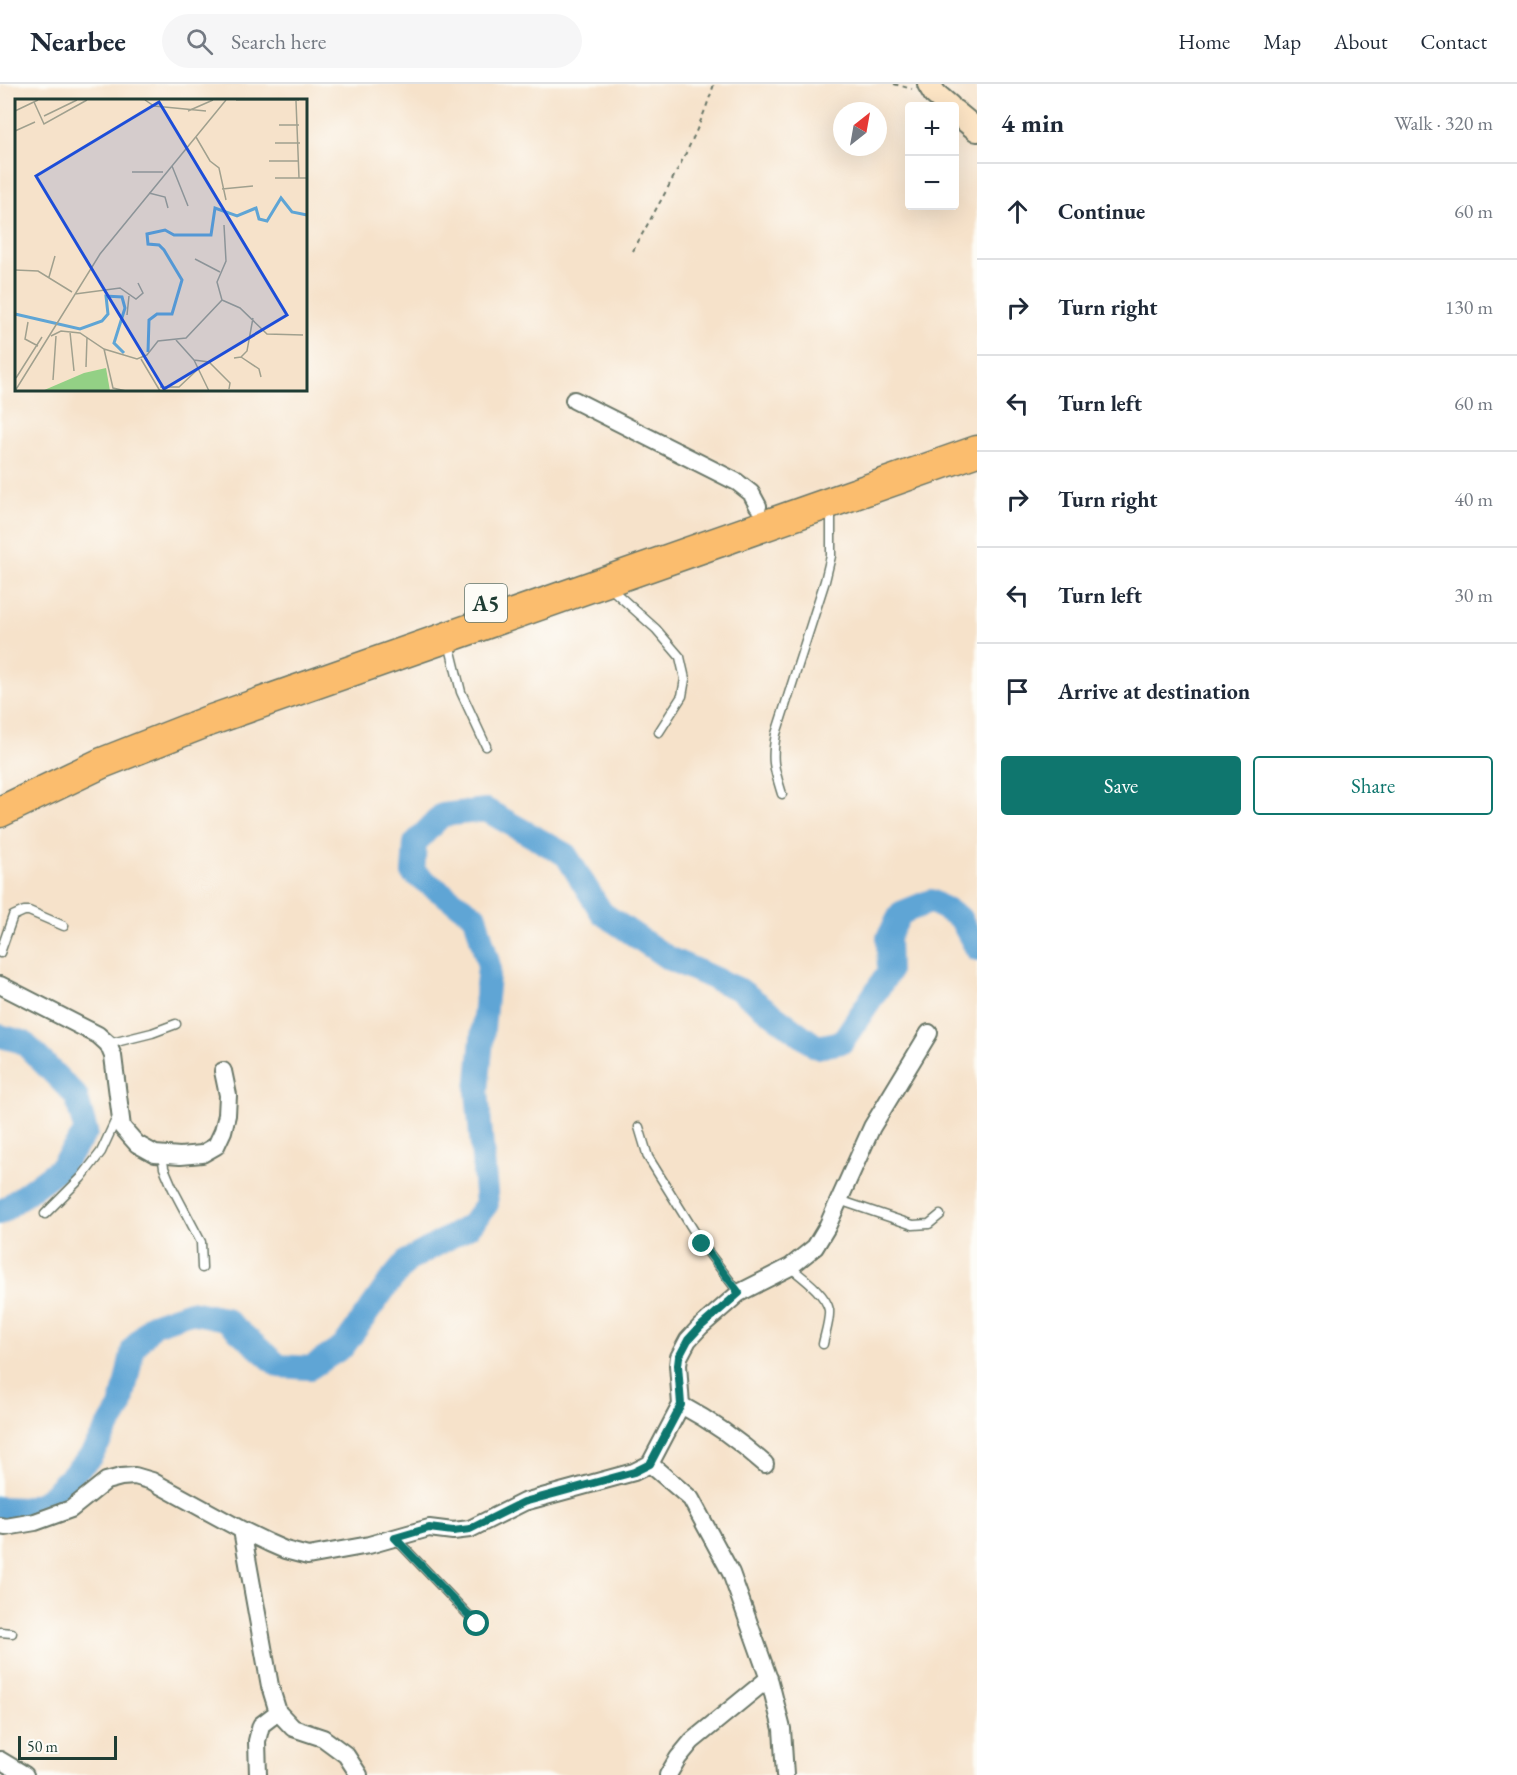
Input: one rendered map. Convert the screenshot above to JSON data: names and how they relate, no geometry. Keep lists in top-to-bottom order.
{
  "streets": {
    "highway": ["A5"]
  },
  "scale_bar": "50 m",
  "north": "top right",
  "page": {
    "header": "Nearbee",
    "search": "Search here",
    "nav": [
      "Home",
      "Map",
      "About",
      "Contact"
    ],
    "heading": ["4 min", "Walk · 320 m"],
    "map_buttons": ["+", "−"],
    "list": [
      ["Continue", "60 m"],
      ["Turn right", "130 m"],
      ["Turn left", "60 m"],
      ["Turn right", "40 m"],
      ["Turn left", "30 m"],
      "Arrive at destination"
    ],
    "buttons": ["Save", "Share"],
    "scale": "50 m"
  }
}
